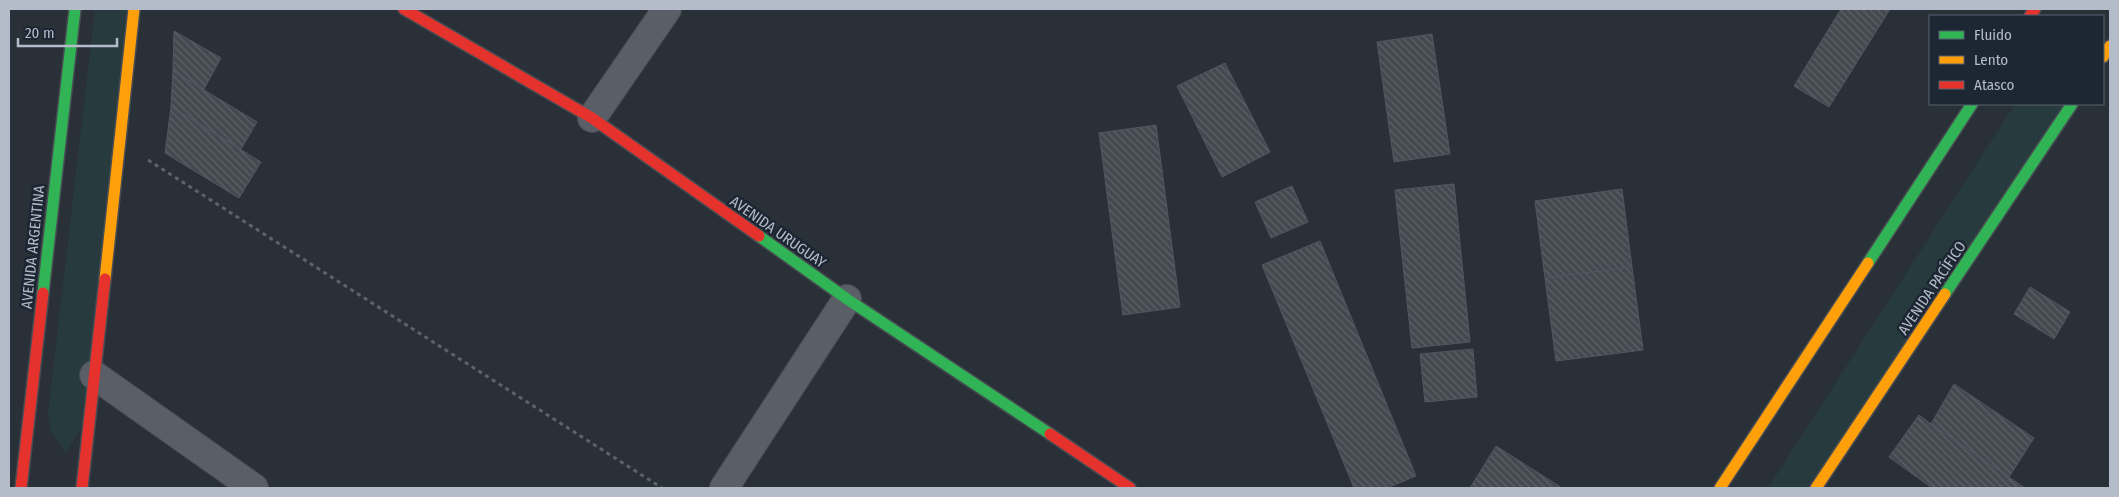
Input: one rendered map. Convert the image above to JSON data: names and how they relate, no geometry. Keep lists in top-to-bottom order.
{
  "streets": {
    "main road": ["AVENIDA URUGUAY", "AVENIDA ARGENTINA", "AVENIDA PACÍFICO"]
  },
  "legend": ["Fluido", "Lento", "Atasco"],
  "scale_bar": "20 m"
}
